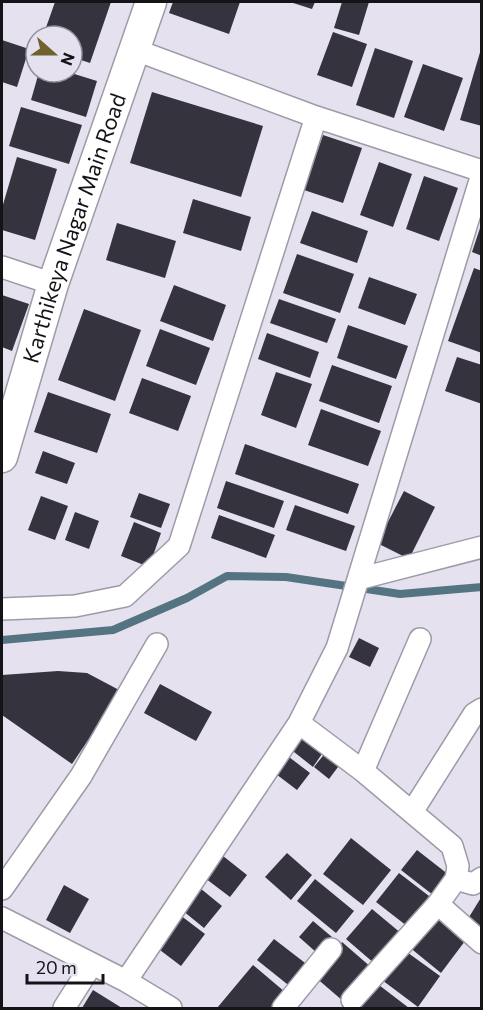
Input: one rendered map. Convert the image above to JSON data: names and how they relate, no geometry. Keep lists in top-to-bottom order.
{
  "streets": {
    "street": ["Karthikeya Nagar Main Road"]
  },
  "scale_bar": "20 m",
  "north": "right"
}
